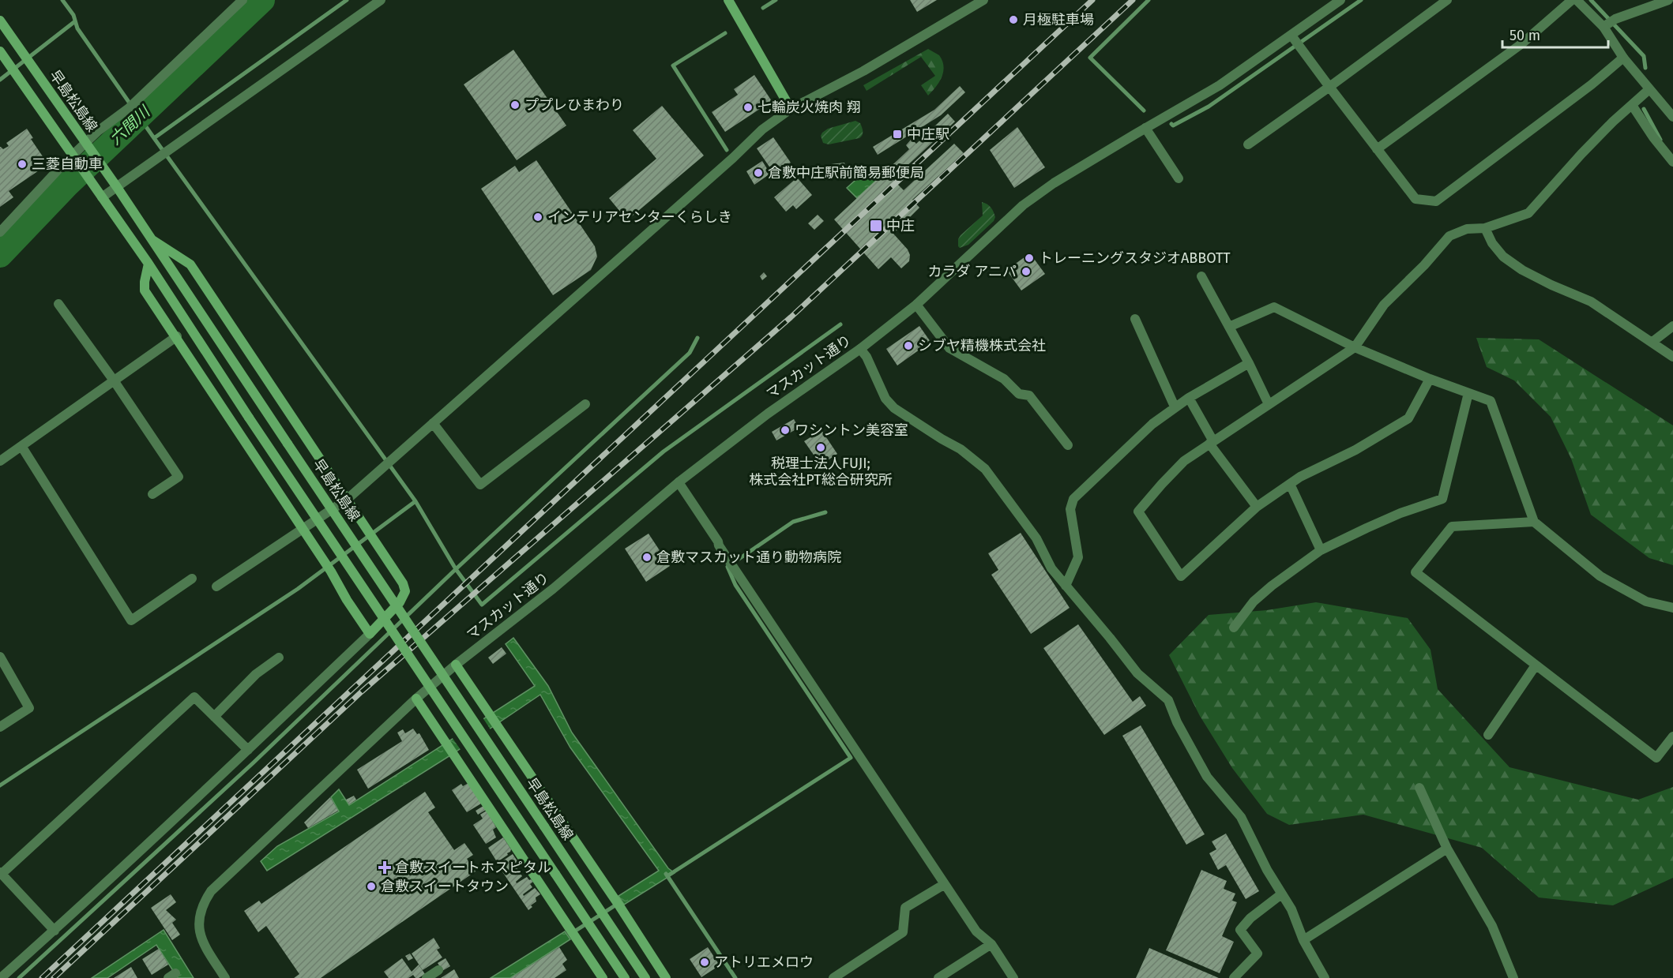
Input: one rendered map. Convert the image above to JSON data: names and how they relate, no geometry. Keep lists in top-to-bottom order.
{
  "streets": {
    "main road": ["早島松島線"],
    "street": ["マスカット通り"]
  },
  "water": ["六間川"],
  "places": {
    "other": [
      "月極駐車場",
      "ププレひまわり",
      "七輪炭火焼肉 翔",
      "三菱自動車",
      "倉敷中庄駅前簡易郵便局",
      "インテリアセンターくらしき",
      "トレーニングスタジオABBOTT",
      "カラダ アニパ",
      "シブヤ精機株式会社",
      "ワシントン美容室",
      "税理士法人FUJI; 株式会社PT総合研究所",
      "倉敷マスカット通り動物病院",
      "倉敷スイートタウン",
      "アトリエメロウ"
    ],
    "transit": ["中庄駅", "中庄"],
    "health": ["倉敷スイートホスピタル"]
  },
  "scale_bar": "50 m"
}
